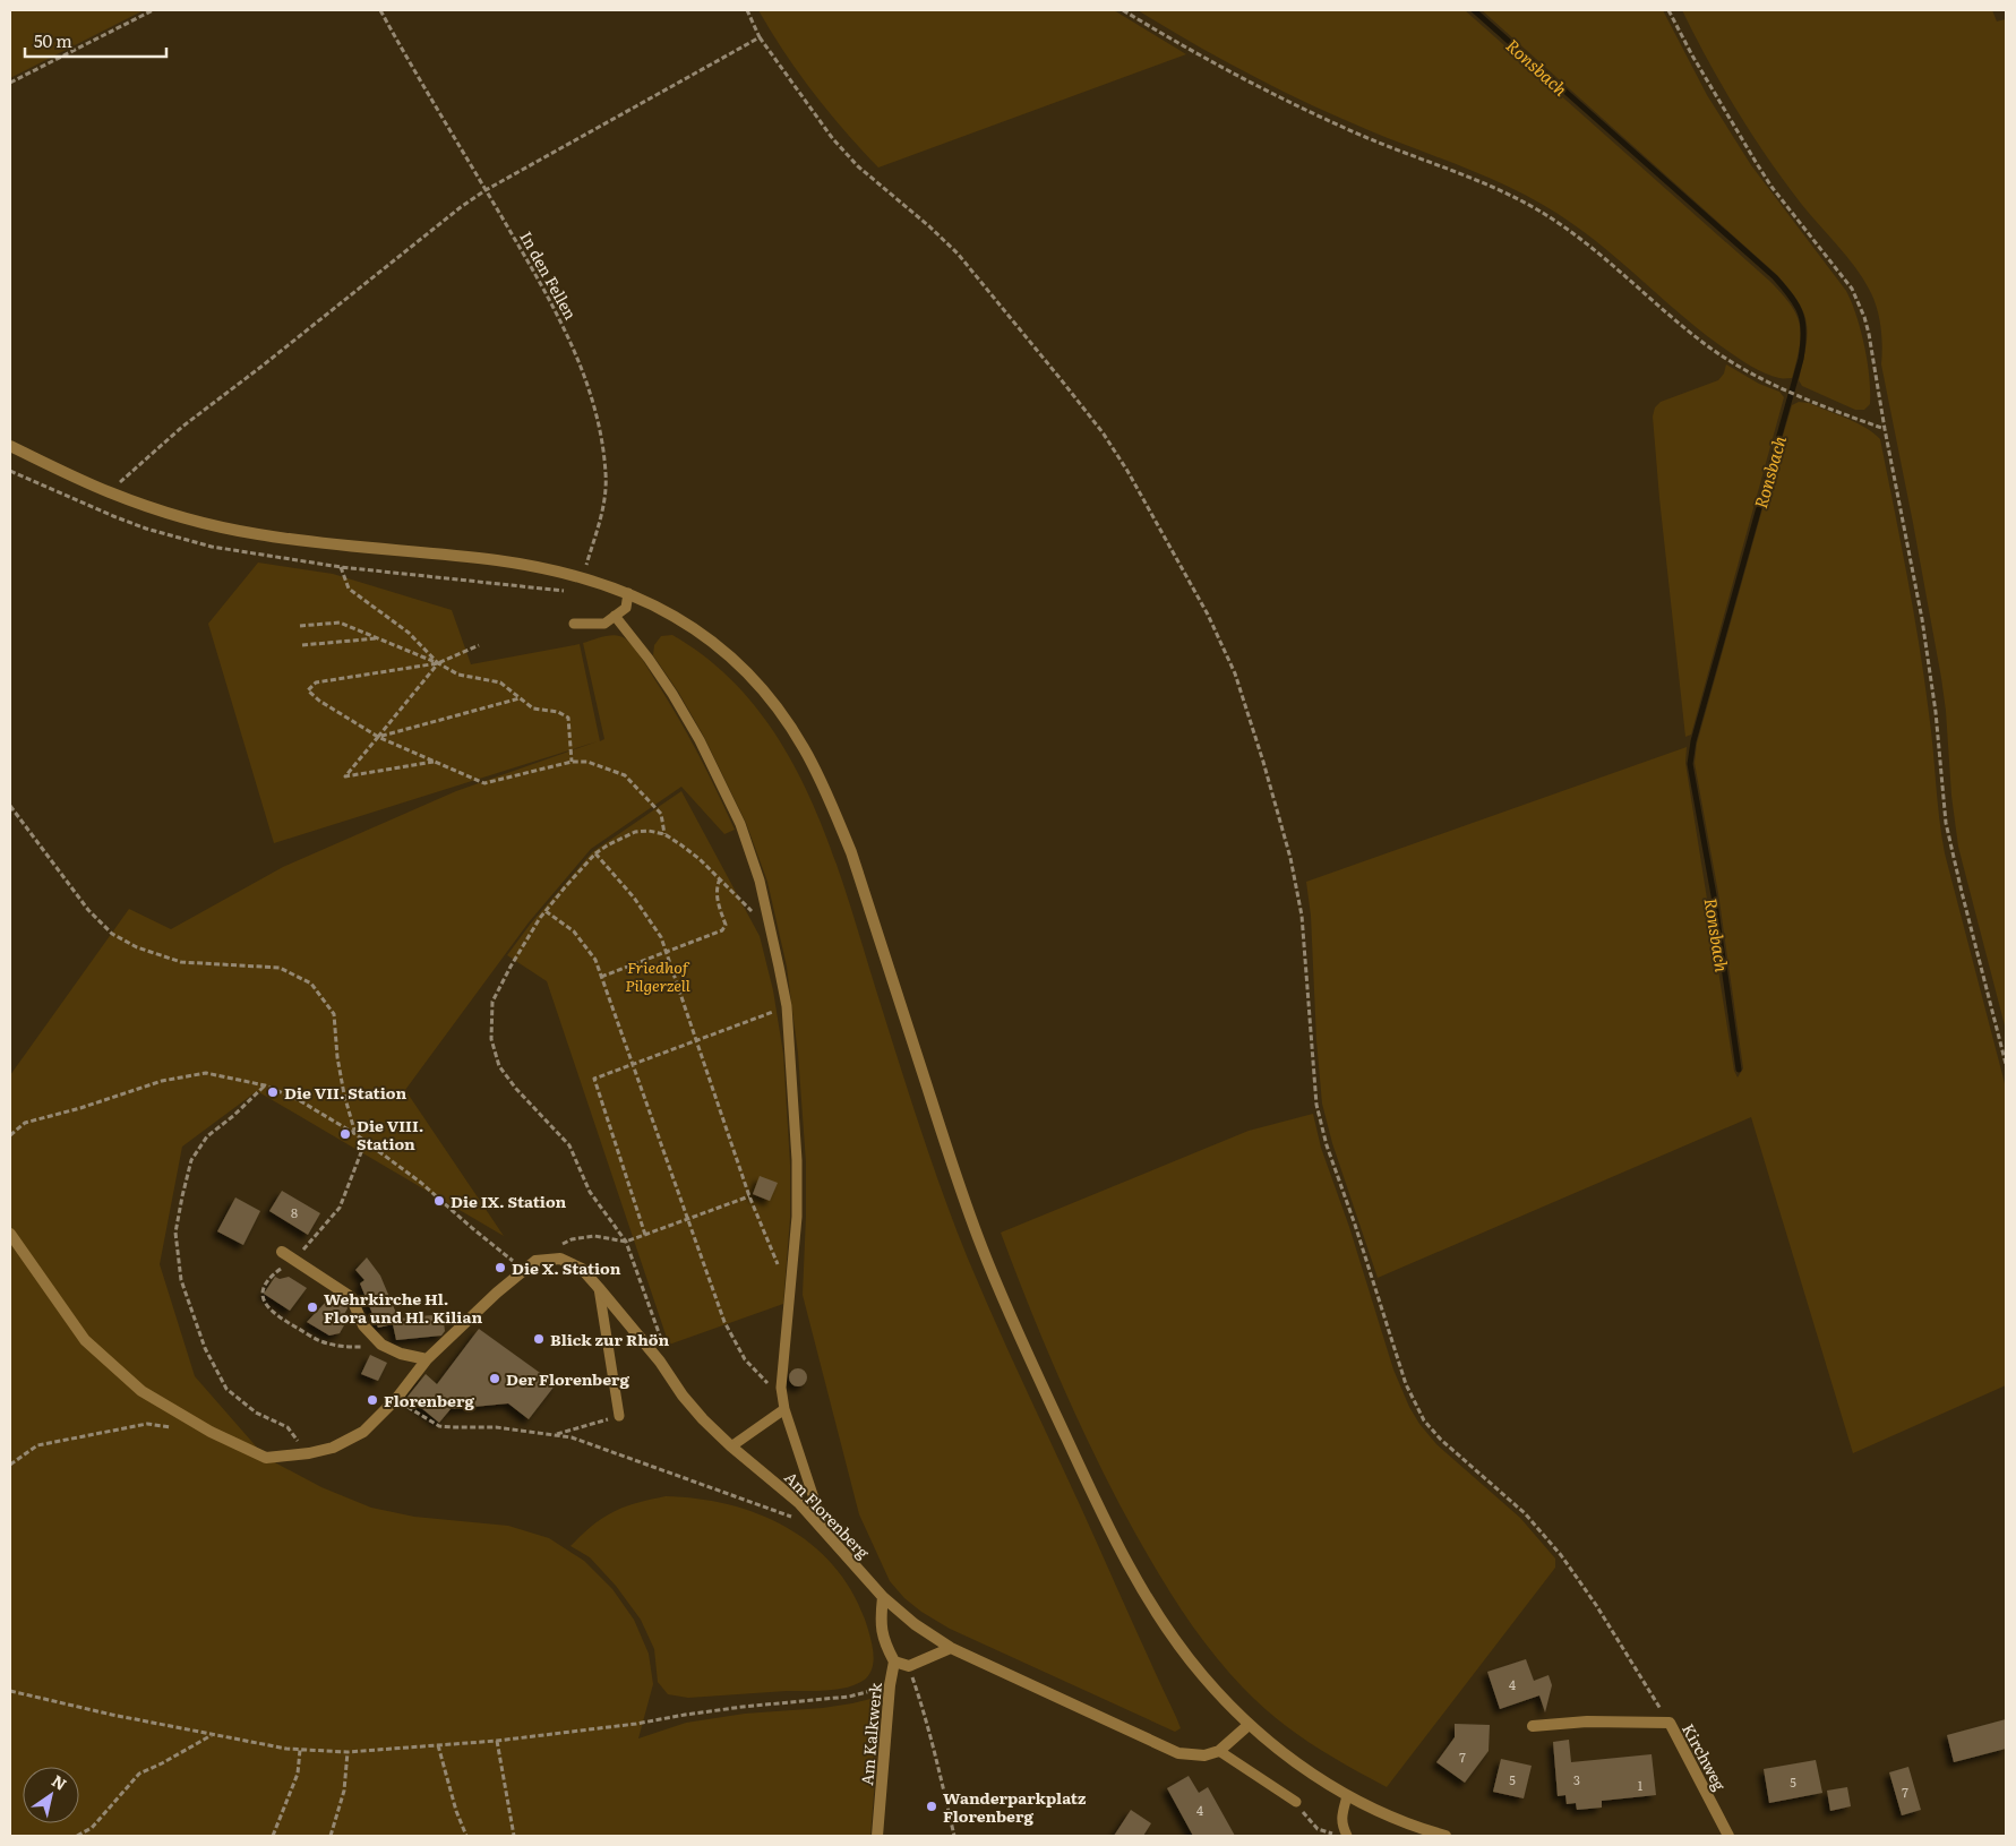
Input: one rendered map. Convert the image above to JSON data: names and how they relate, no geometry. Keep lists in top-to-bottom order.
{
  "streets": {
    "street": ["Am Florenberg", "Am Kalkwerk", "Kirchweg"],
    "path": ["In den Fellen"]
  },
  "water": ["Ronsbach"],
  "parks": ["Friedhof Pilgerzell"],
  "places": [
    "Die VII. Station",
    "Die VIII. Station",
    "Die IX. Station",
    "Die X. Station",
    "Wehrkirche Hl. Flora und Hl. Kilian",
    "Blick zur Rhön",
    "Der Florenberg",
    "Florenberg",
    "Wanderparkplatz Florenberg"
  ],
  "house_numbers": [
    "8",
    "4",
    "7",
    "5",
    "3",
    "5",
    "1",
    "7",
    "4"
  ],
  "scale_bar": "50 m",
  "north": "top right"
}
